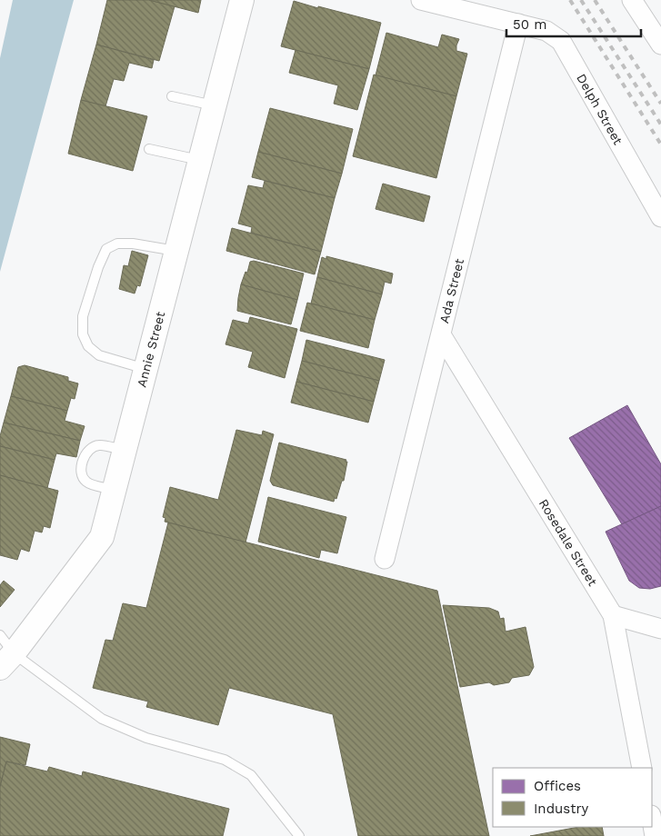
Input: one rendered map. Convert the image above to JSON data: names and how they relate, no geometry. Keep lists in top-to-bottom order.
{
  "streets": {
    "street": [
      "Delph Street",
      "Ada Street",
      "Annie Street",
      "Rosedale Street"
    ]
  },
  "crossings": [
    ["Delph Street", "Ada Street"],
    ["Ada Street", "Rosedale Street"]
  ],
  "legend": ["Offices", "Industry"],
  "scale_bar": "50 m"
}
